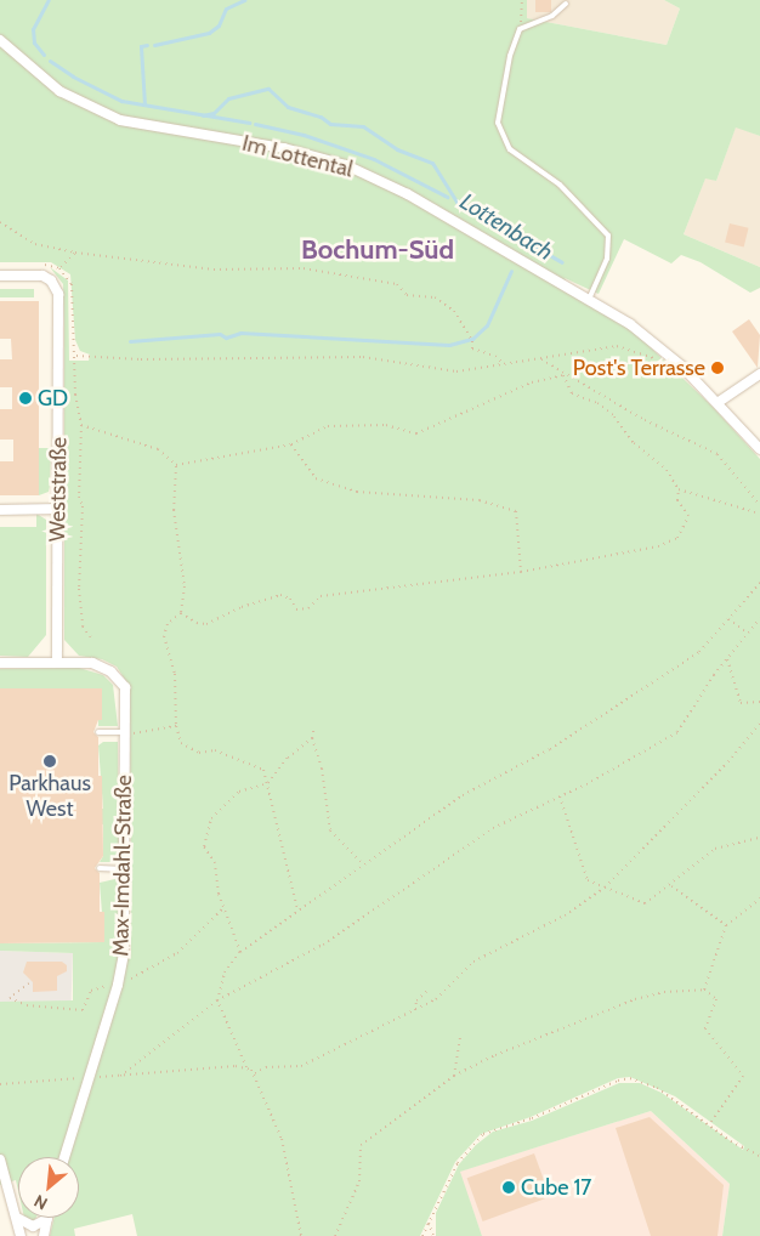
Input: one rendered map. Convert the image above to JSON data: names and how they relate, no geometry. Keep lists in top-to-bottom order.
{
  "streets": {
    "street": ["Im Lottental", "Weststraße", "Max-Imdahl-Straße"]
  },
  "crossings": [
    ["Weststraße", "Max-Imdahl-Straße"]
  ],
  "districts": ["Bochum-Süd"],
  "water": ["Lottenbach"],
  "places": [
    "Post's Terrasse",
    "GD",
    "Parkhaus West",
    "Cube 17"
  ],
  "north": "bottom left"
}
